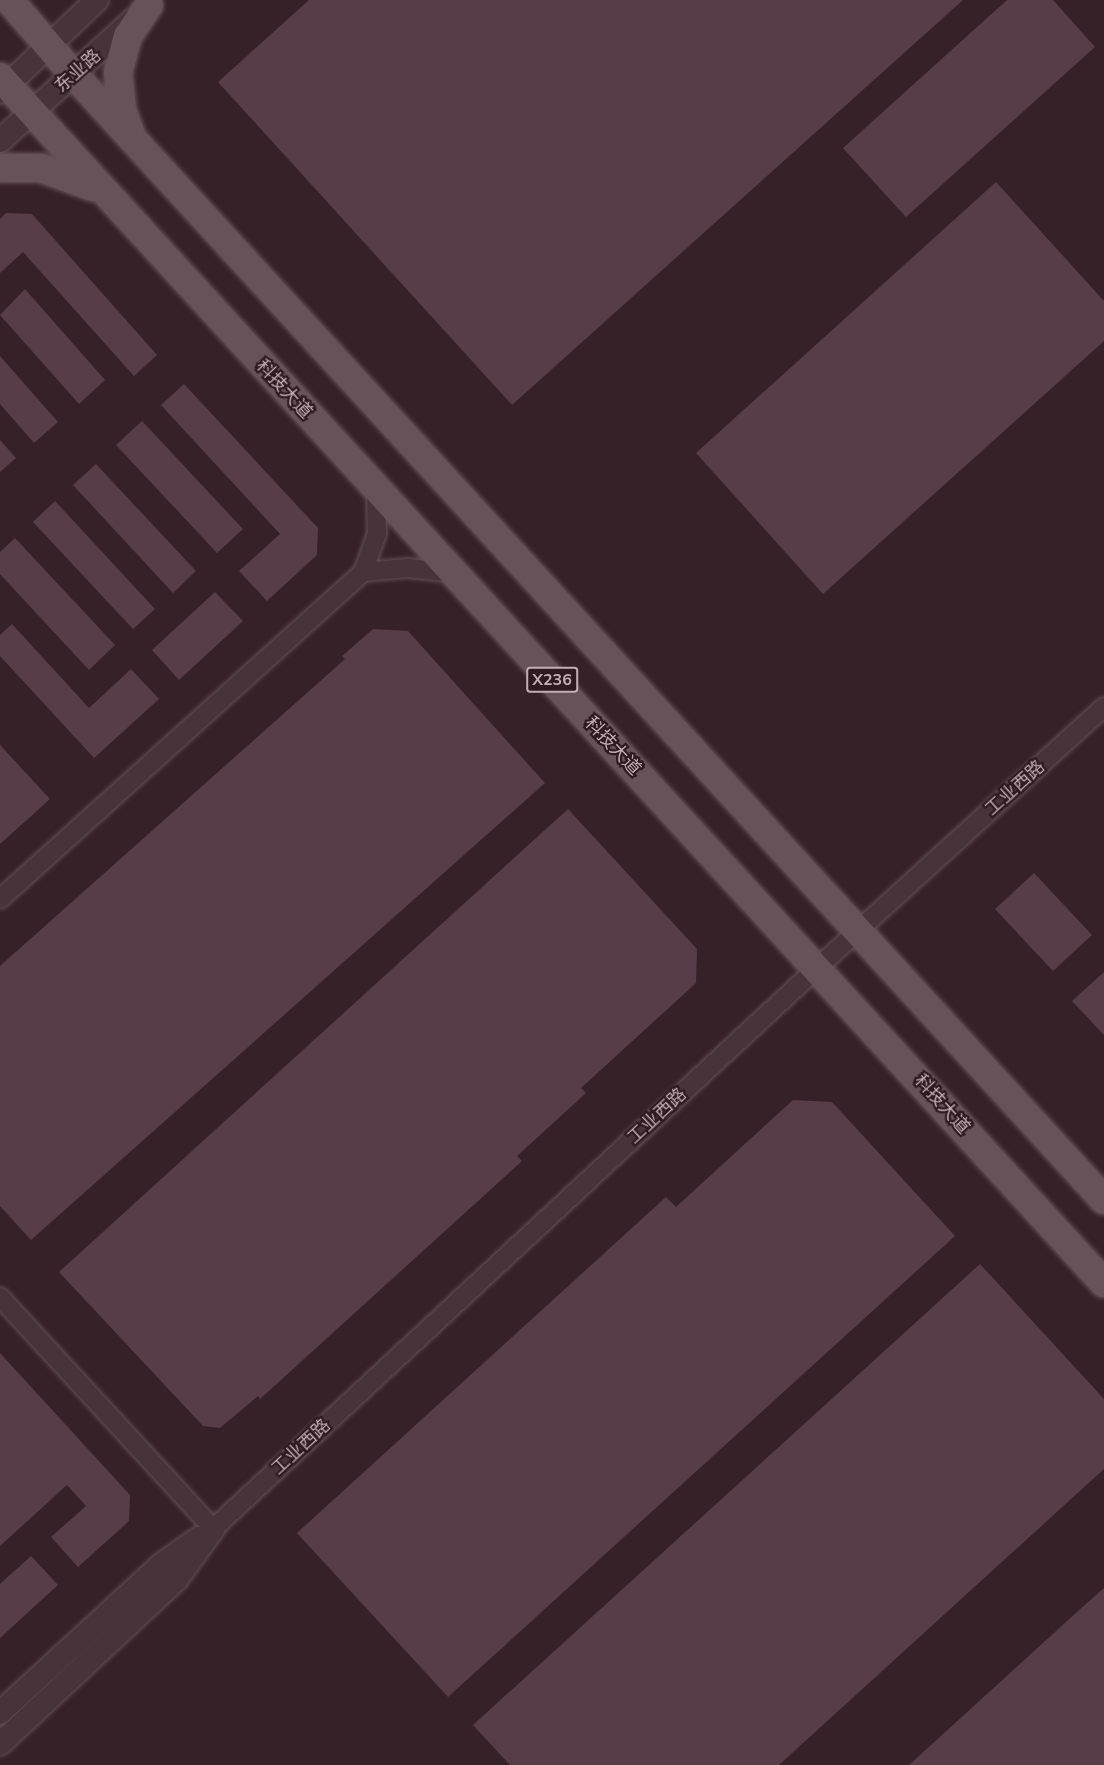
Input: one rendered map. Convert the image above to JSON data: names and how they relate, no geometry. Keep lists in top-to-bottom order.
{
  "streets": {
    "main road": ["科技大道", "X236"],
    "street": ["东业路", "工业西路"]
  },
  "crossings": [
    ["东业路", "科技大道"],
    ["科技大道", "工业西路"]
  ]
}
